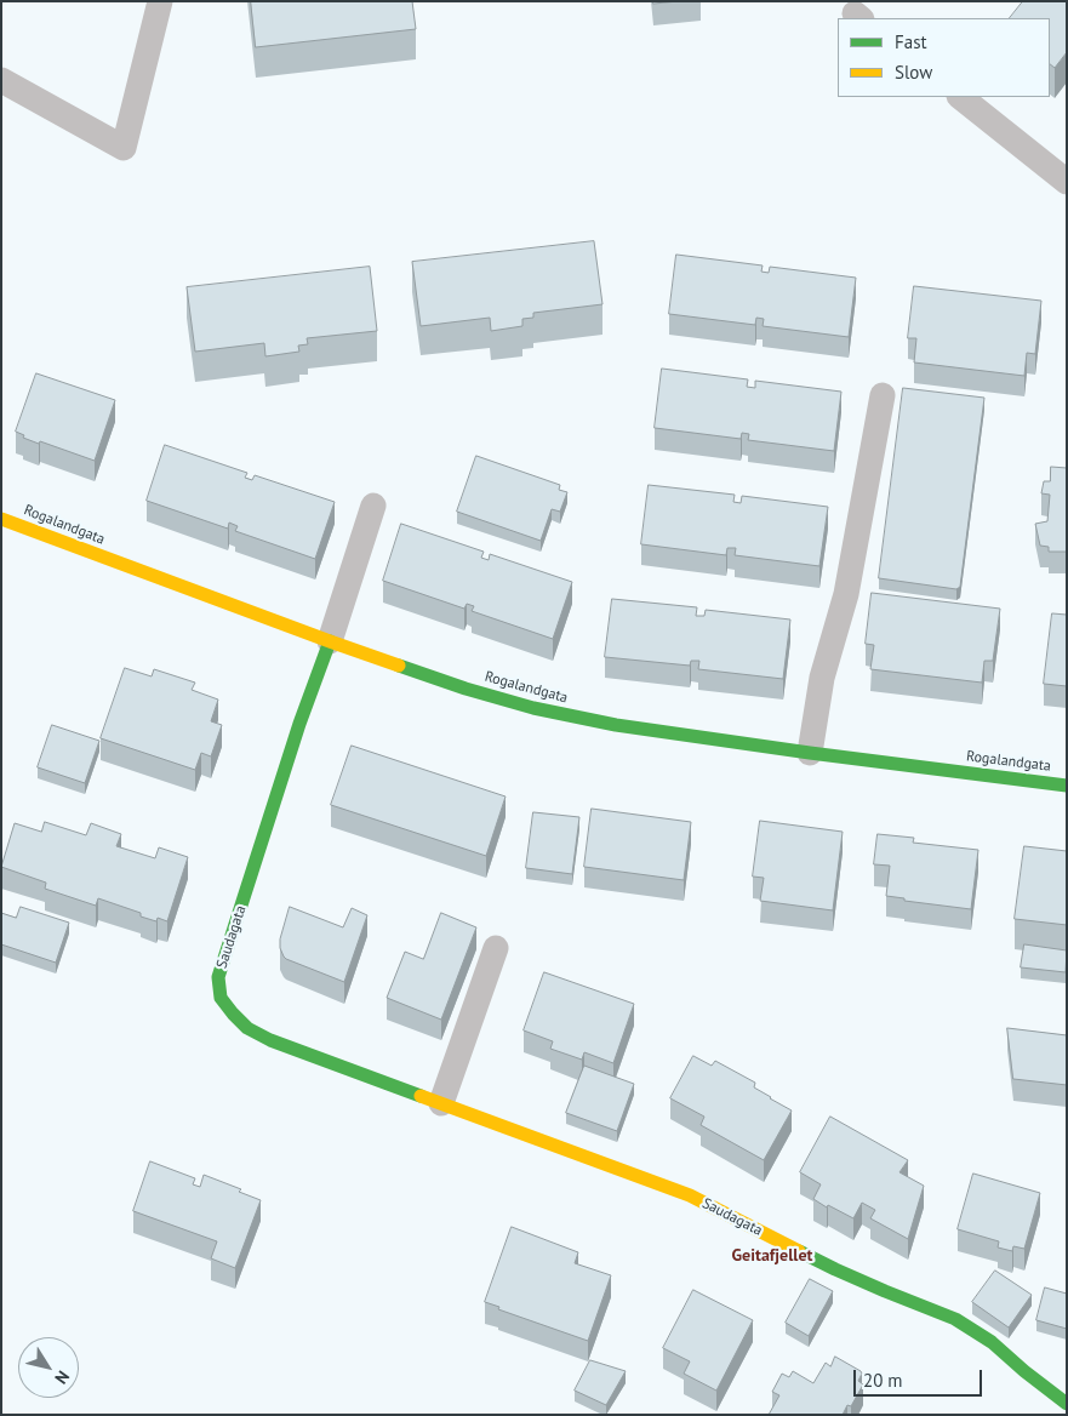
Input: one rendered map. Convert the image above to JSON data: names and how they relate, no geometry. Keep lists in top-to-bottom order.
{
  "streets": {
    "street": ["Rogalandgata", "Saudagata"]
  },
  "crossings": [
    ["Rogalandgata", "Saudagata"]
  ],
  "districts": ["Geitafjellet"],
  "legend": ["Fast", "Slow"],
  "scale_bar": "20 m",
  "north": "bottom right"
}
